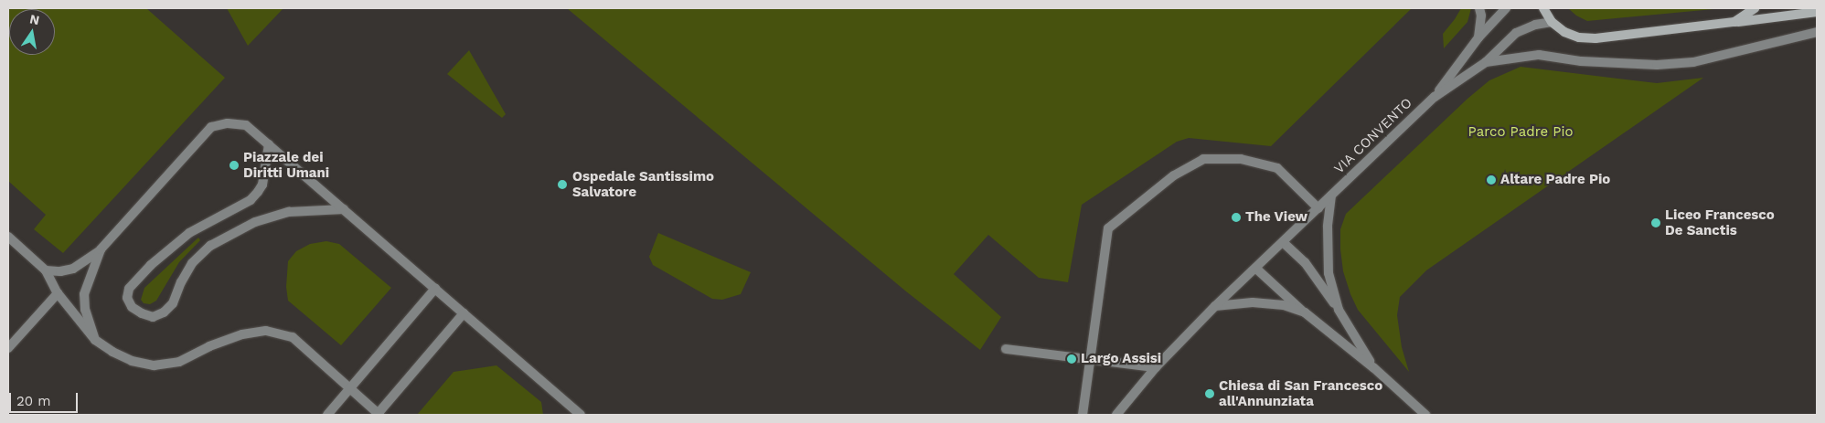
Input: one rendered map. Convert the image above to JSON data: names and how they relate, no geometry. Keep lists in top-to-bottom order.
{
  "streets": {
    "street": ["VIA CONVENTO"]
  },
  "parks": ["Parco Padre Pio"],
  "places": [
    "Piazzale dei Diritti Umani",
    "Altare Padre Pio",
    "Ospedale Santissimo Salvatore",
    "The View",
    "Liceo Francesco De Sanctis",
    "Largo Assisi",
    "Chiesa di San Francesco all'Annunziata"
  ],
  "scale_bar": "20 m",
  "north": "top"
}
